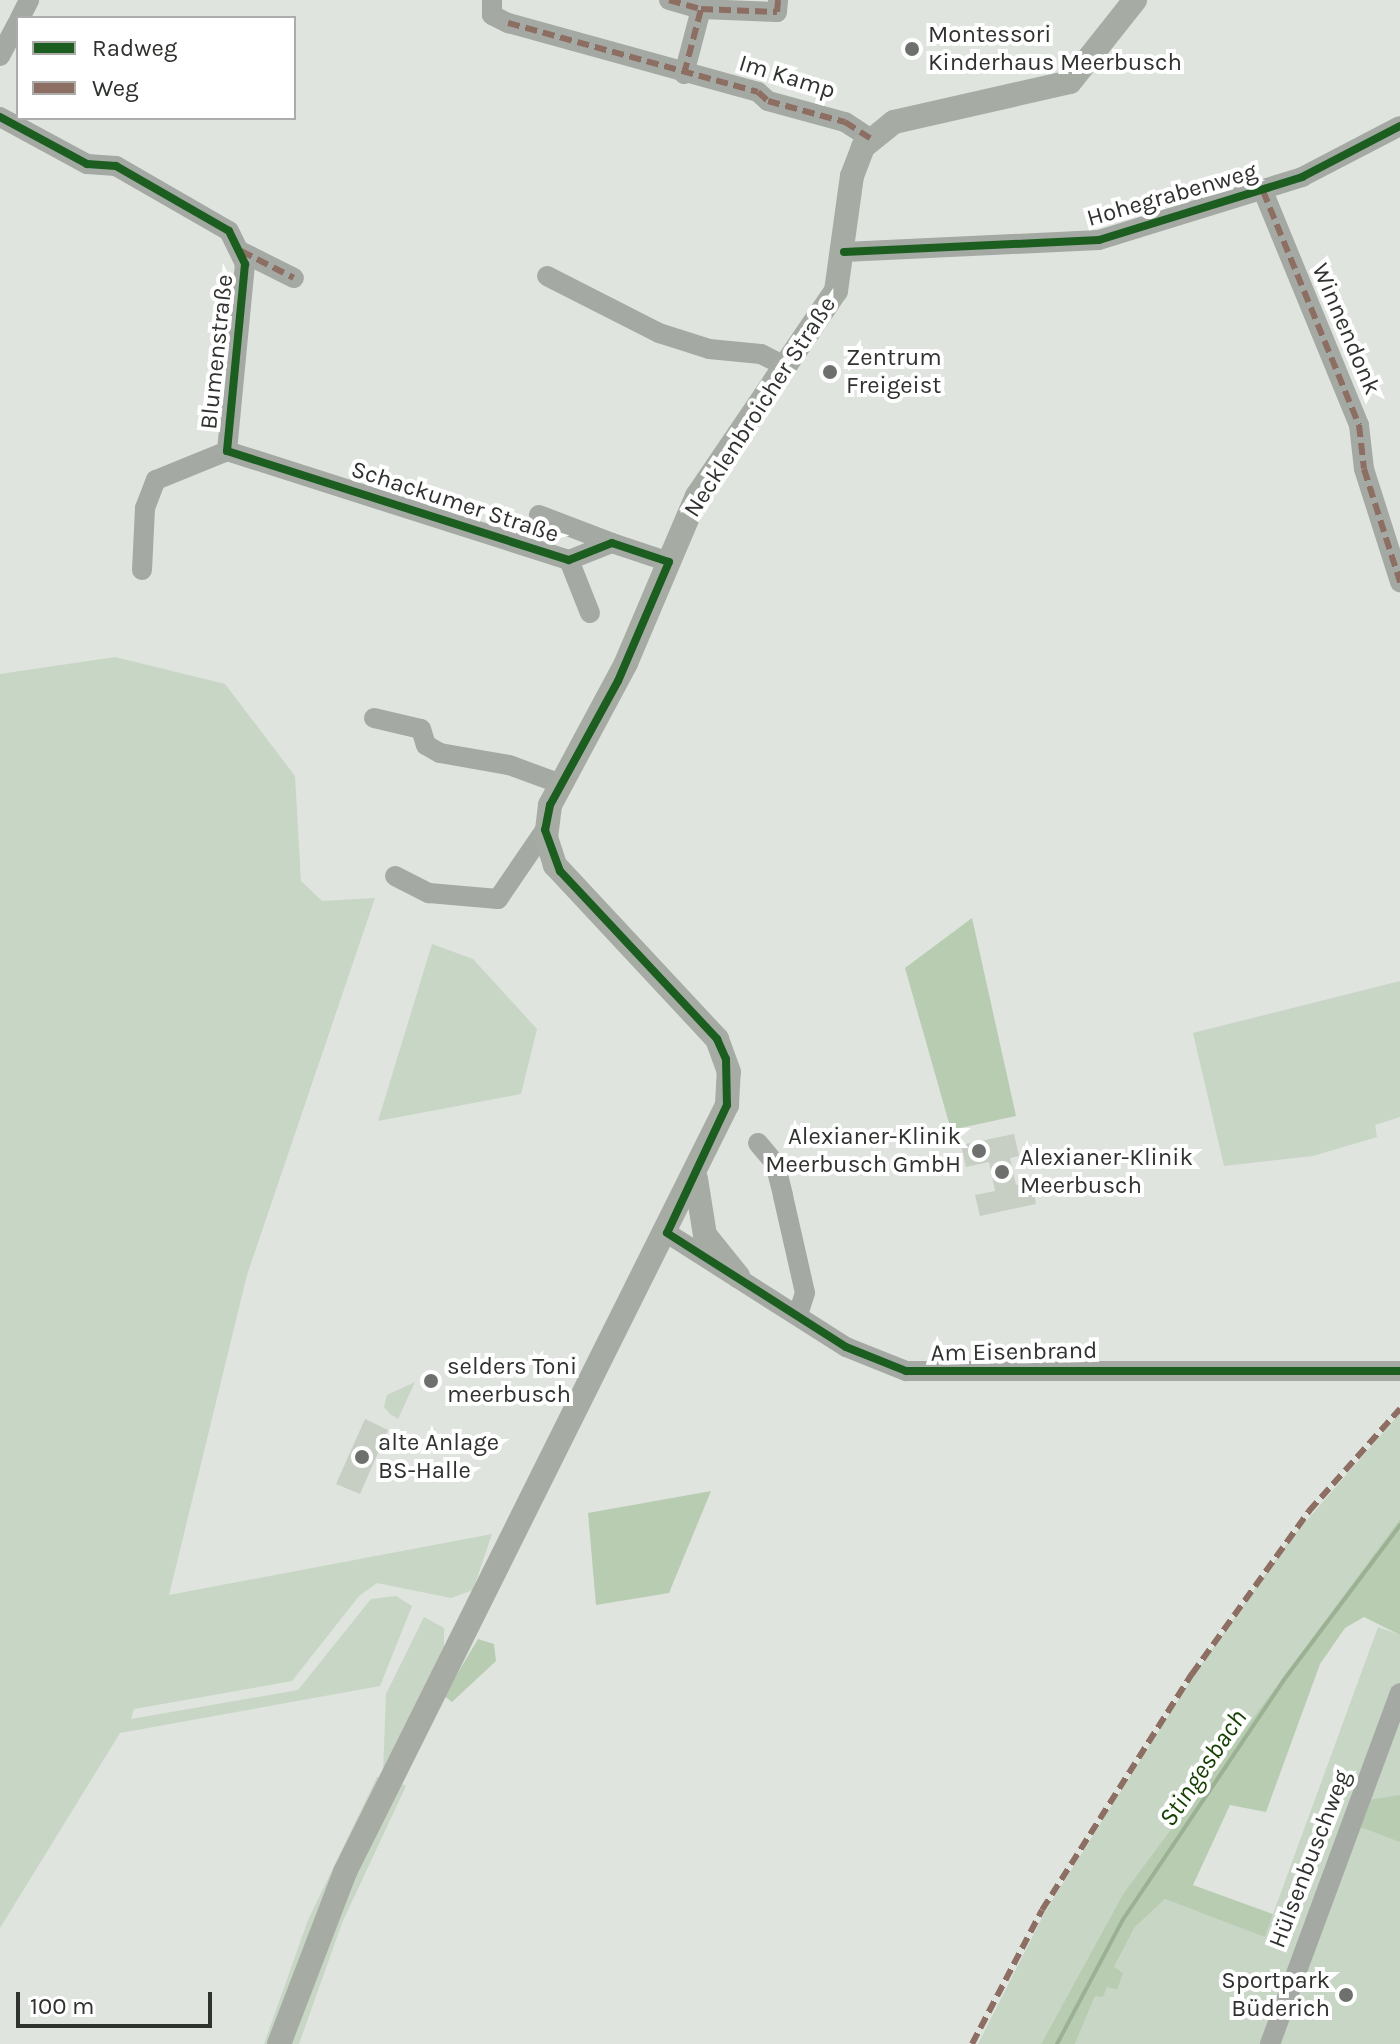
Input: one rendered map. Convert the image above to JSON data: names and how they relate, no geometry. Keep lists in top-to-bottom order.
{
  "streets": {
    "main road": ["Necklenbroicher Straße"],
    "street": [
      "Im Kamp",
      "Hohegrabenweg",
      "Winnendonk",
      "Blumenstraße",
      "Schackumer Straße",
      "Am Eisenbrand",
      "Hülsenbuschweg"
    ]
  },
  "crossings": [
    ["Im Kamp", "Necklenbroicher Straße"],
    ["Hohegrabenweg", "Winnendonk"],
    ["Hohegrabenweg", "Necklenbroicher Straße"],
    ["Blumenstraße", "Schackumer Straße"],
    ["Necklenbroicher Straße", "Schackumer Straße"]
  ],
  "water": ["Stingesbach"],
  "places": [
    "Montessori Kinderhaus Meerbusch",
    "Zentrum Freigeist",
    "Alexianer-Klinik Meerbusch GmbH",
    "Alexianer-Klinik Meerbusch",
    "selders Toni meerbusch",
    "alte Anlage BS-Halle",
    "Sportpark Büderich"
  ],
  "legend": ["Radweg", "Weg"],
  "scale_bar": "100 m"
}
